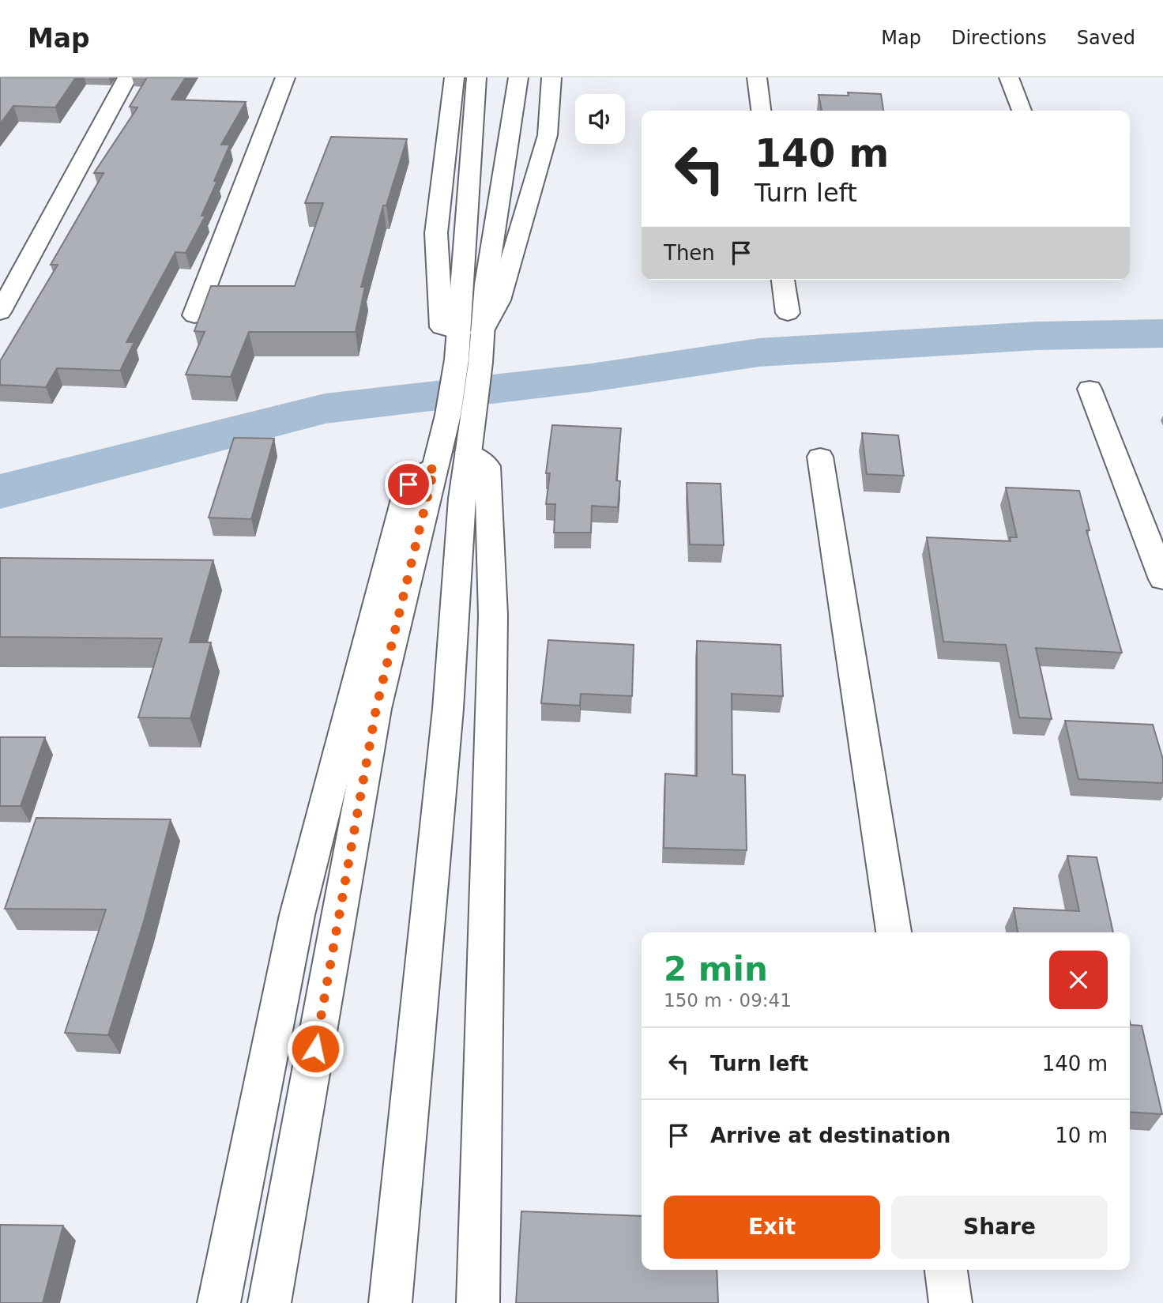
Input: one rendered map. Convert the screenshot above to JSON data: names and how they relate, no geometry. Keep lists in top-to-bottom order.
{
  "page": {
    "header": "Map",
    "nav": ["Map", "Directions", "Saved"],
    "turn": ["140 m", "Turn left"],
    "then": "Then",
    "heading": ["2 min", "150 m · 09:41"],
    "list": [
      {
        "name": "Turn left",
        "value": "140 m"
      },
      {
        "name": "Arrive at destination",
        "value": "10 m"
      }
    ],
    "buttons": ["Exit", "Share"]
  }
}
